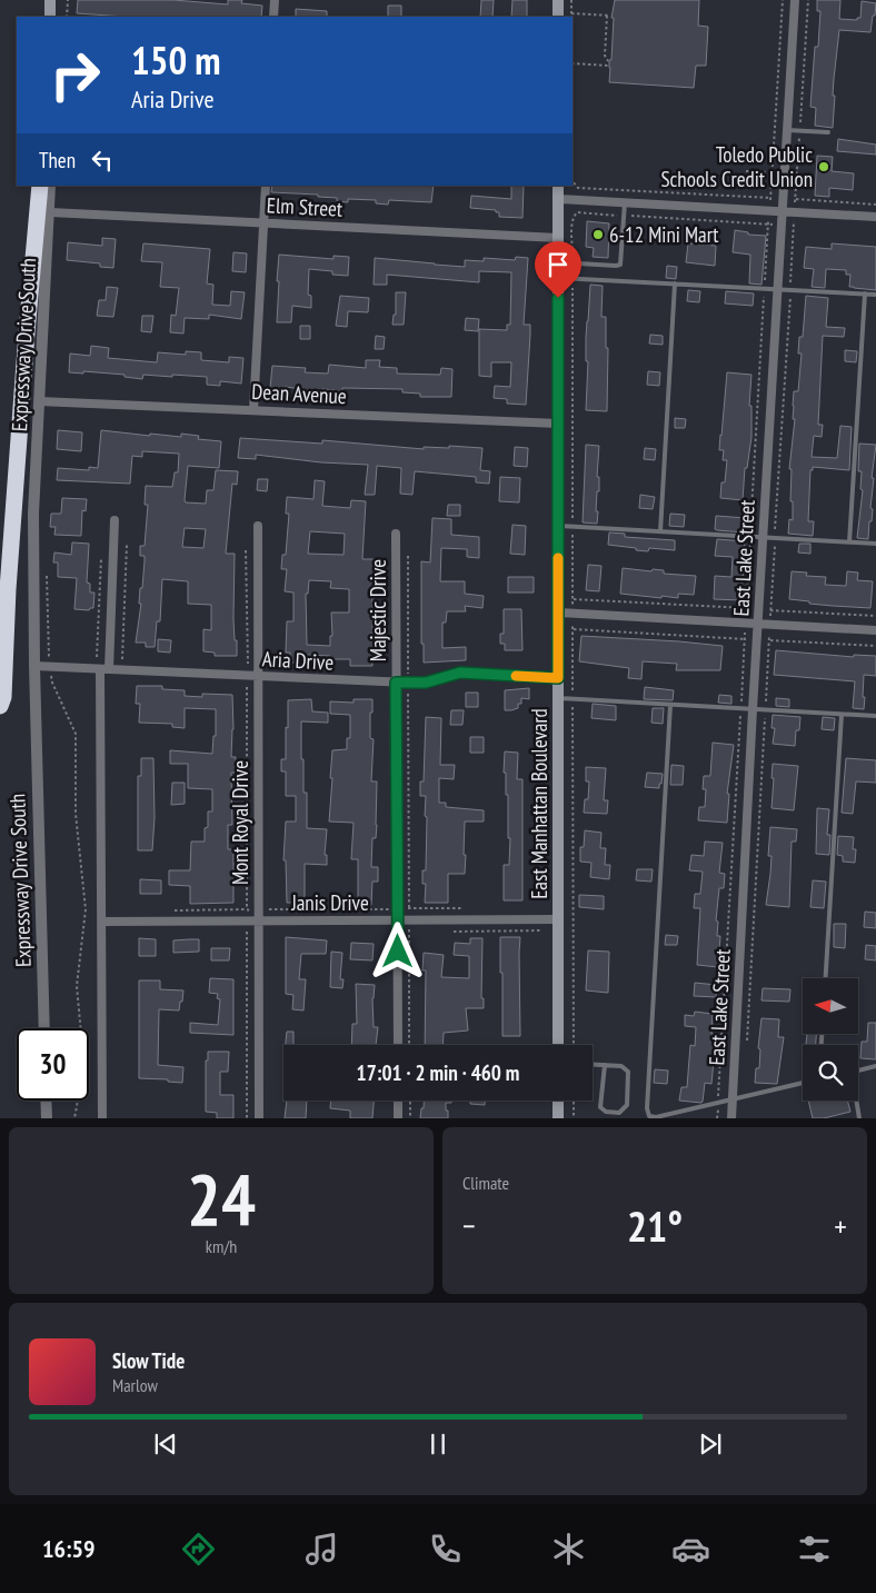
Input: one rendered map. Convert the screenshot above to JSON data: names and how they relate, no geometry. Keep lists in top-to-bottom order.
{
  "streets": {
    "main road": ["East Manhattan Boulevard"],
    "street": [
      "Elm Street",
      "Expressway Drive South",
      "Dean Avenue",
      "East Lake Street",
      "Majestic Drive",
      "Aria Drive",
      "Mont Royal Drive",
      "Janis Drive"
    ]
  },
  "crossings": [
    ["Elm Street", "Expressway Drive South"],
    ["Elm Street", "East Manhattan Boulevard"],
    ["Expressway Drive South", "Dean Avenue"],
    ["Expressway Drive South", "Aria Drive"],
    ["Dean Avenue", "East Manhattan Boulevard"],
    ["Majestic Drive", "Aria Drive"],
    ["Majestic Drive", "Janis Drive"],
    ["Aria Drive", "East Manhattan Boulevard"],
    ["Aria Drive", "Mont Royal Drive"],
    ["East Manhattan Boulevard", "Janis Drive"],
    ["Mont Royal Drive", "Janis Drive"]
  ],
  "places": ["Toledo Public Schools Credit Union", "6-12 Mini Mart"],
  "north": "left",
  "page": {
    "turn": ["150 m", "Aria Drive"],
    "then": "Then",
    "limit": "30",
    "trip": "17:01 · 2 min · 460 m",
    "tile": [
      ["24", "km/h"],
      "Climate"
    ],
    "heat": ["−", "21°", "+"],
    "song": ["Slow Tide", "Marlow"],
    "tabs": "16:59"
  }
}
